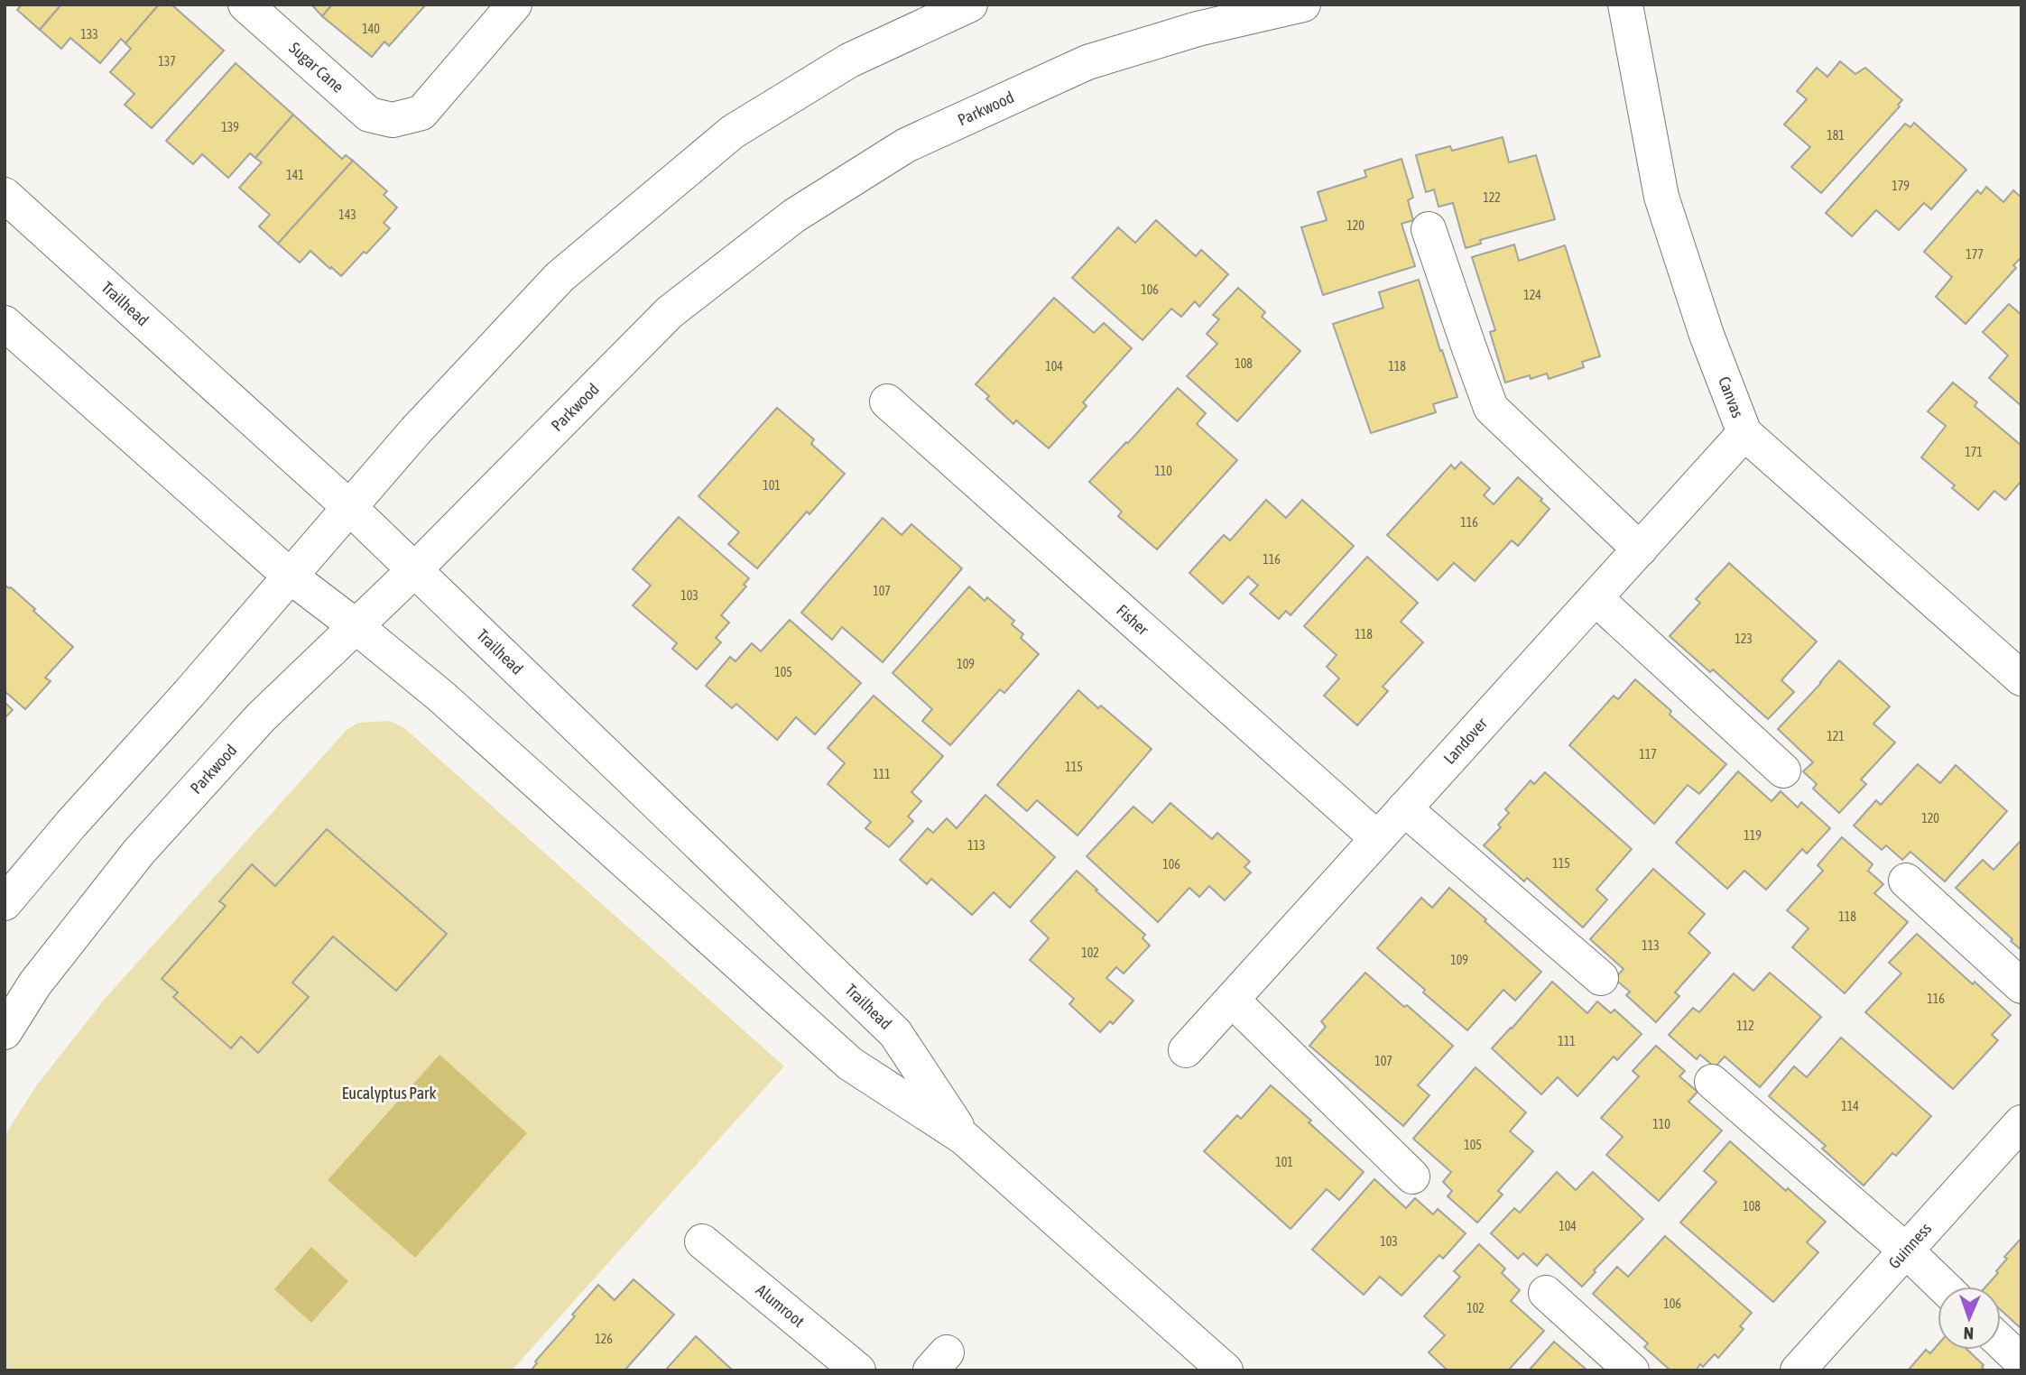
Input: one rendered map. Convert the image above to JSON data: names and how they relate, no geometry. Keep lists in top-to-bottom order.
{
  "streets": {
    "street": [
      "Sugar Cane",
      "Parkwood",
      "Trailhead",
      "Canvas",
      "Fisher",
      "Landover",
      "Guinness",
      "Alumroot"
    ]
  },
  "crossings": [
    ["Parkwood", "Trailhead"],
    ["Canvas", "Landover"],
    ["Fisher", "Landover"]
  ],
  "parks": ["Eucalyptus Park"],
  "house_numbers": [
    "140",
    "133",
    "137",
    "139",
    "181",
    "141",
    "179",
    "122",
    "143",
    "120",
    "177",
    "106",
    "124",
    "108",
    "104",
    "118",
    "171",
    "110",
    "101",
    "116",
    "116",
    "107",
    "103",
    "118",
    "123",
    "109",
    "105",
    "121",
    "117",
    "115",
    "111",
    "120",
    "119",
    "113",
    "115",
    "106",
    "118",
    "113",
    "102",
    "109",
    "116",
    "112",
    "111",
    "107",
    "114",
    "110",
    "105",
    "101",
    "108",
    "104",
    "103",
    "106",
    "102",
    "126"
  ],
  "north": "bottom"
}
